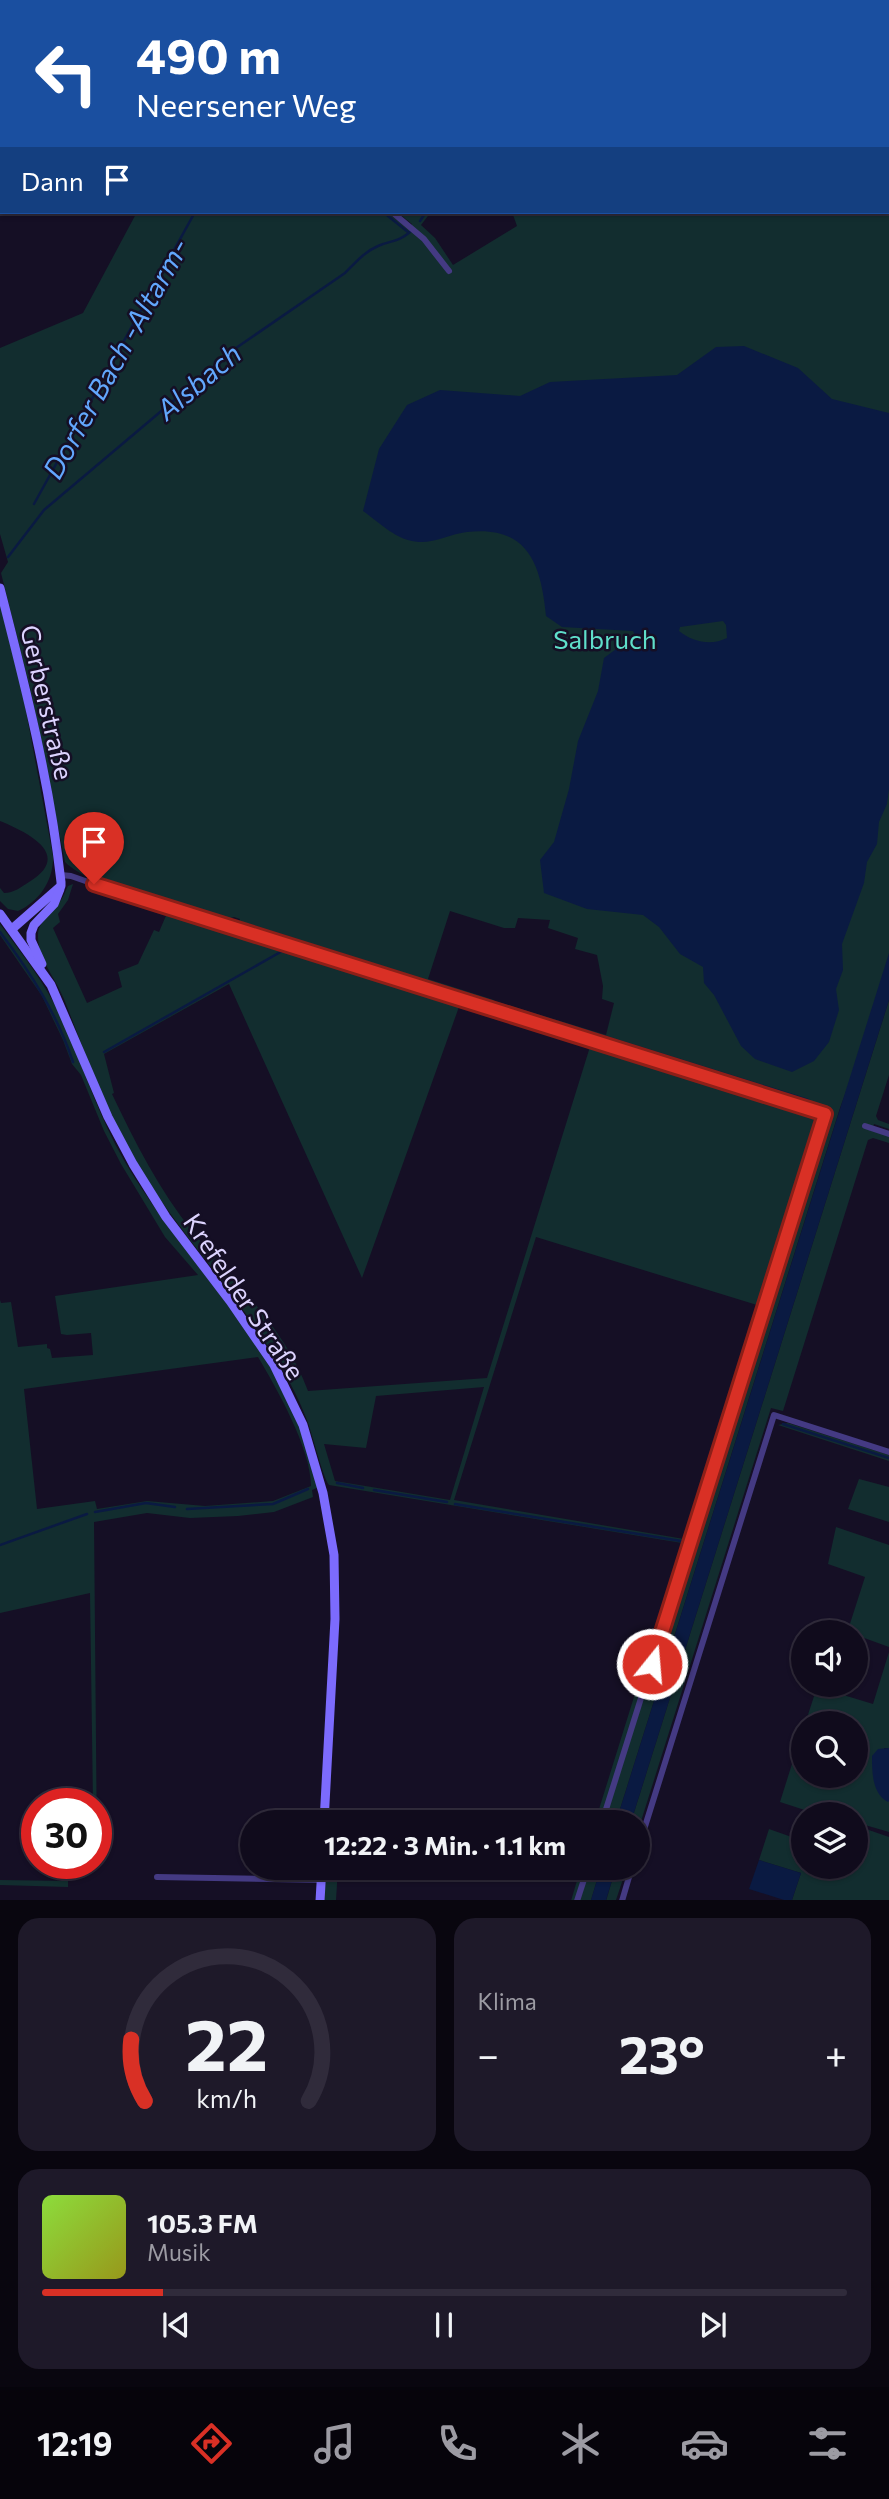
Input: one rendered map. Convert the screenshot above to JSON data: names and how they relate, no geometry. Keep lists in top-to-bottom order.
{
  "streets": {
    "main road": ["Gerberstraße", "Krefelder Straße"]
  },
  "water": ["Dorfer Bach -Altarm-", "Alsbach"],
  "parks": ["Salbruch"],
  "page": {
    "turn": ["490 m", "Neersener Weg"],
    "then": "Dann",
    "limit": "30",
    "trip": "12:22 · 3 Min. · 1.1 km",
    "tile": "Klima",
    "heat": ["−", "23°", "+"],
    "song": ["105.3 FM", "Musik"],
    "tabs": "12:19",
    "gauge": ["22", "km/h"]
  }
}
